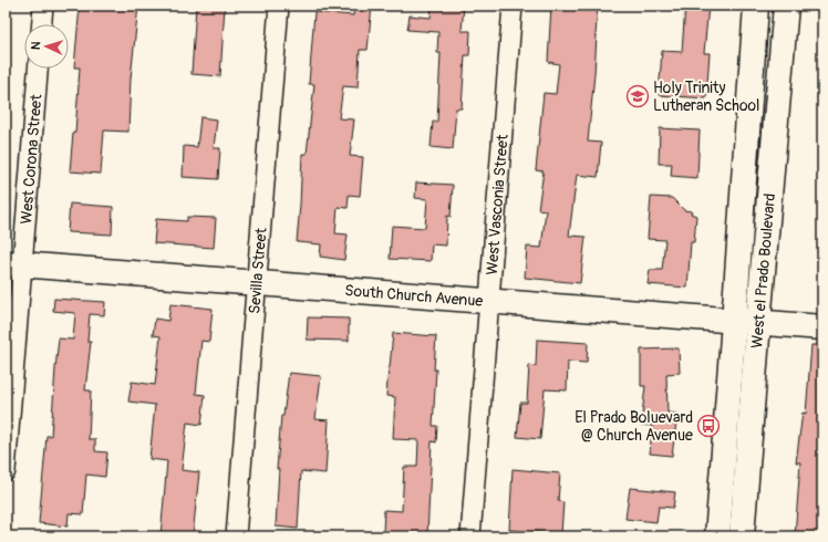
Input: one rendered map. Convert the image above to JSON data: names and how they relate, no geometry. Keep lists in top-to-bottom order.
{
  "streets": {
    "street": [
      "West Corona Street",
      "West Vasconia Street",
      "Sevilla Street",
      "West el Prado Boulevard",
      "South Church Avenue"
    ]
  },
  "crossings": [
    ["West Corona Street", "South Church Avenue"],
    ["West Vasconia Street", "South Church Avenue"],
    ["Sevilla Street", "South Church Avenue"],
    ["West el Prado Boulevard", "South Church Avenue"]
  ],
  "places": {
    "school or university": ["Holy Trinity Lutheran School"],
    "bus stop": ["El Prado Boluevard @ Church Avenue"]
  },
  "north": "left"
}
